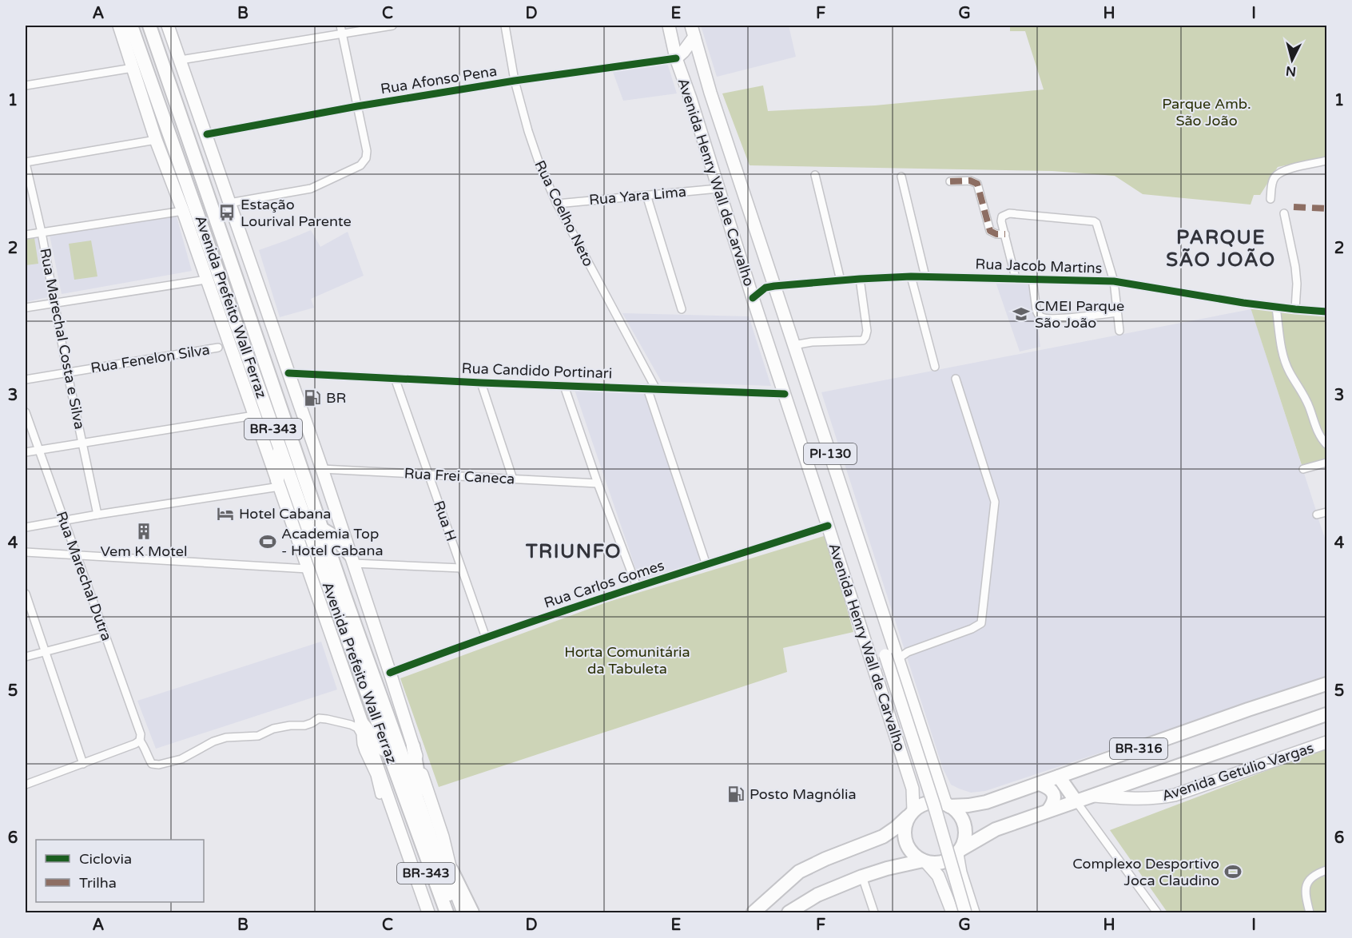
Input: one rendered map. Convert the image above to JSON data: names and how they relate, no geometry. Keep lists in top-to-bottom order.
{
  "streets": {
    "highway": [
      "Avenida Henry Wall de Carvalho",
      "Avenida Prefeito Wall Ferraz",
      "BR-343",
      "BR-316",
      "Avenida Getúlio Vargas"
    ],
    "main road": ["PI-130"],
    "street": [
      "Rua Afonso Pena",
      "Rua Yara Lima",
      "Rua Coelho Neto",
      "Rua Jacob Martins",
      "Rua Marechal Costa e Silva",
      "Rua Fenelon Silva",
      "Rua Candido Portinari",
      "Rua Frei Caneca",
      "Rua H",
      "Rua Marechal Dutra",
      "Rua Carlos Gomes"
    ]
  },
  "crossings": [
    ["Rua Afonso Pena", "Avenida Henry Wall de Carvalho"],
    ["Rua Afonso Pena", "Rua Coelho Neto"],
    ["Rua Afonso Pena", "Avenida Prefeito Wall Ferraz"],
    ["Avenida Henry Wall de Carvalho", "Rua Yara Lima"],
    ["Avenida Henry Wall de Carvalho", "Rua Jacob Martins"],
    ["Avenida Henry Wall de Carvalho", "Rua Candido Portinari"],
    ["Avenida Henry Wall de Carvalho", "Rua Carlos Gomes"],
    ["Avenida Henry Wall de Carvalho", "BR-316"],
    ["Avenida Henry Wall de Carvalho", "Avenida Getúlio Vargas"],
    ["Rua Yara Lima", "Rua Coelho Neto"],
    ["Rua Coelho Neto", "Rua Candido Portinari"],
    ["Avenida Prefeito Wall Ferraz", "Rua Candido Portinari"],
    ["Avenida Prefeito Wall Ferraz", "BR-343"],
    ["Avenida Prefeito Wall Ferraz", "Rua Frei Caneca"],
    ["Avenida Prefeito Wall Ferraz", "Rua Marechal Dutra"],
    ["Avenida Prefeito Wall Ferraz", "Rua Carlos Gomes"],
    ["Rua Marechal Costa e Silva", "Rua Fenelon Silva"],
    ["Rua Candido Portinari", "Rua H"],
    ["Rua Frei Caneca", "Rua H"],
    ["Rua H", "Rua Carlos Gomes"],
    ["BR-316", "Avenida Getúlio Vargas"]
  ],
  "districts": ["PARQUE SÃO JOÃO", "TRIUNFO"],
  "parks": ["Parque Amb. São João", "Horta Comunitária da Tabuleta"],
  "places": {
    "bus stop": ["Estação Lourival Parente"],
    "school or university": ["CMEI Parque São João"],
    "fuel station": ["BR", "Posto Magnólia"],
    "hotel": ["Hotel Cabana"],
    "building": ["Vem K Motel"],
    "sports": ["Academia Top - Hotel Cabana", "Complexo Desportivo Joca Claudino"]
  },
  "legend": ["Ciclovia", "Trilha"],
  "north": "bottom",
  "grid": {
    "columns": [
      "A",
      "B",
      "C",
      "D",
      "E",
      "F",
      "G",
      "H",
      "I"
    ],
    "rows": [
      "1",
      "2",
      "3",
      "4",
      "5",
      "6"
    ]
  }
}
